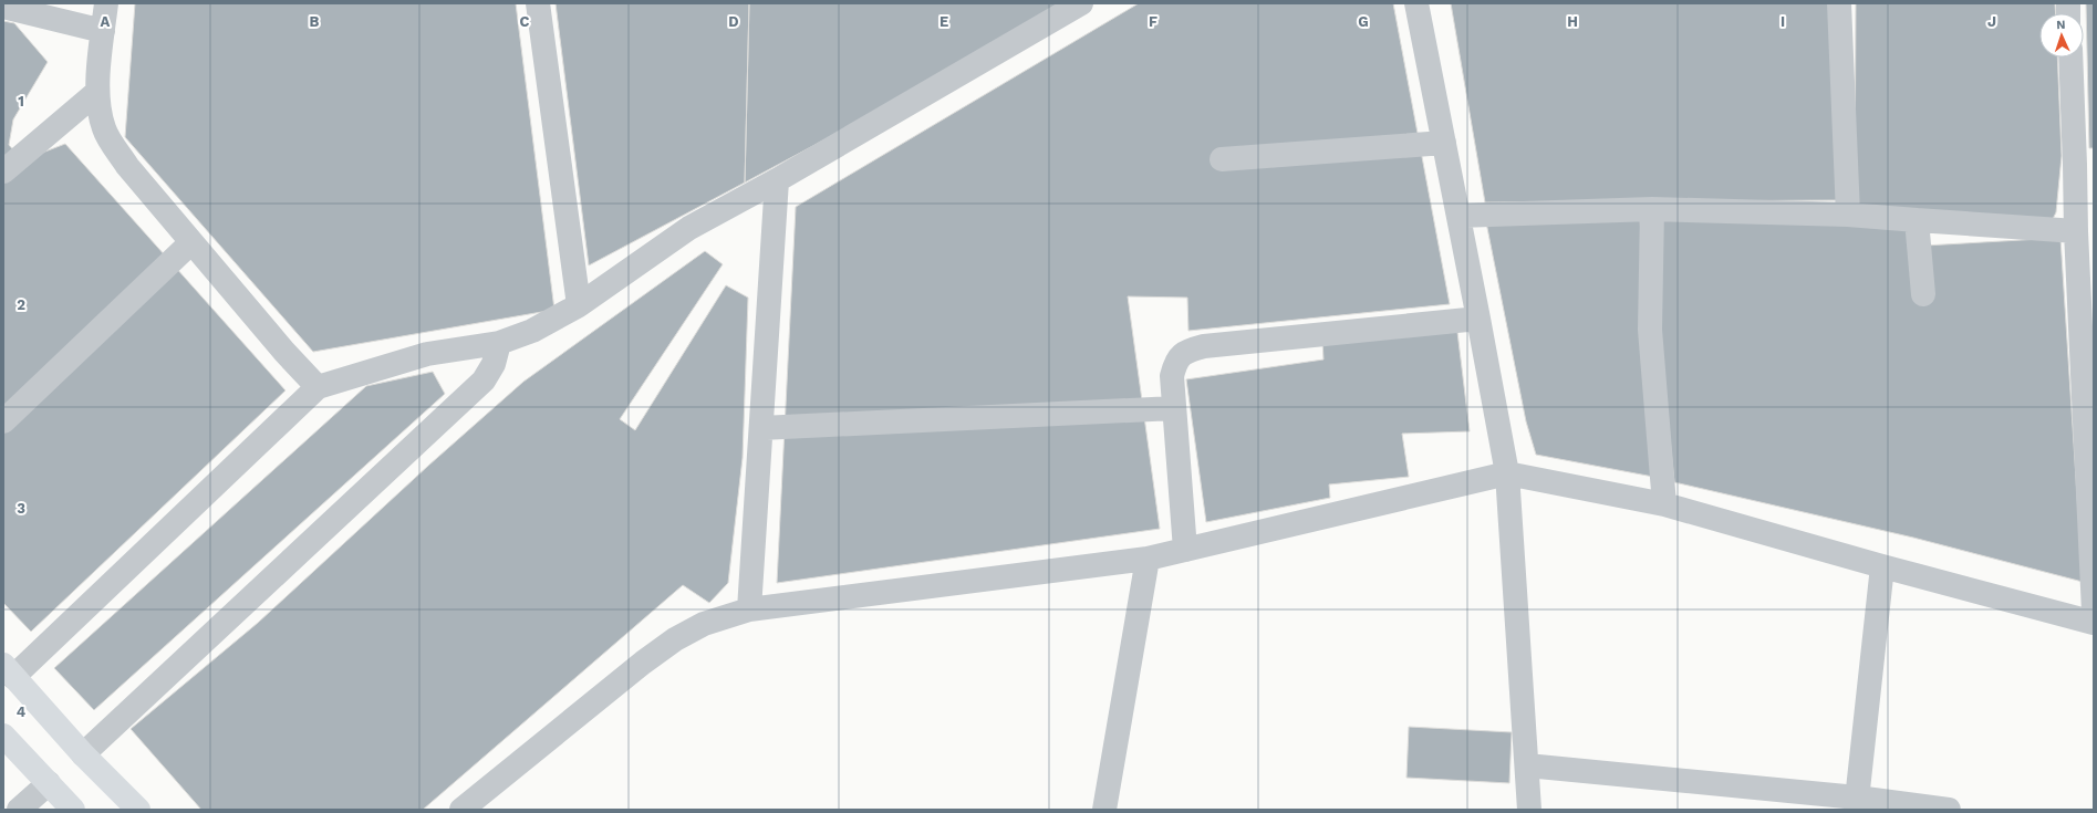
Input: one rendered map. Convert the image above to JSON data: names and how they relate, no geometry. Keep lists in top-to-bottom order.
{
  "north": "top",
  "grid": {
    "columns": [
      "A",
      "B",
      "C",
      "D",
      "E",
      "F",
      "G",
      "H",
      "I",
      "J"
    ],
    "rows": [
      "1",
      "2",
      "3",
      "4"
    ]
  }
}
